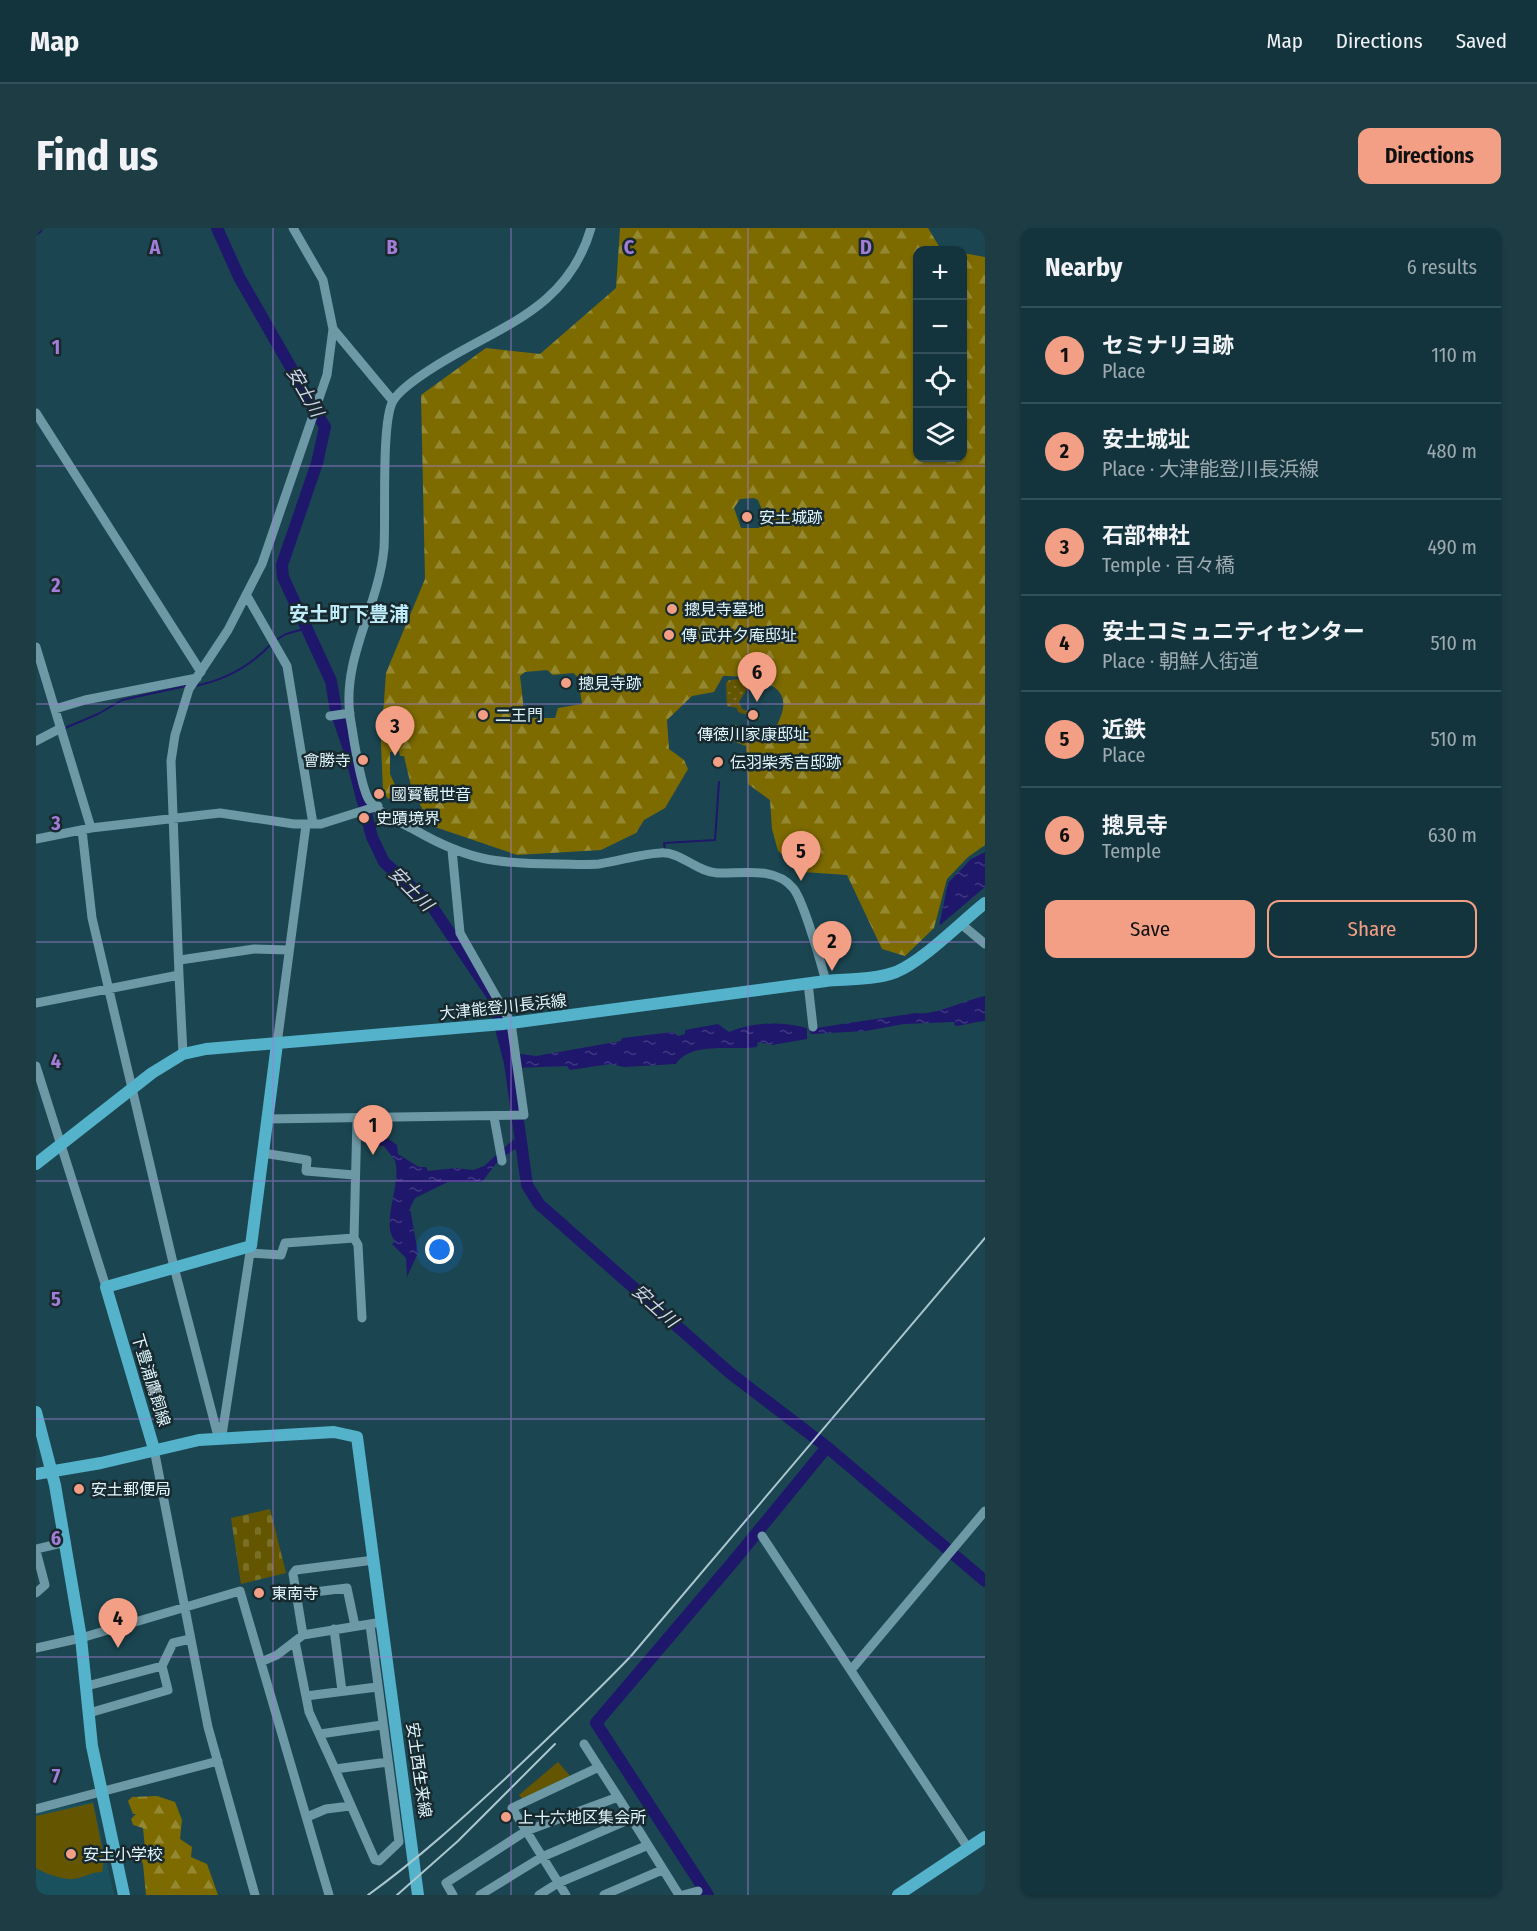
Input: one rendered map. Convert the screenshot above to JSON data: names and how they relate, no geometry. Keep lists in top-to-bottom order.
{
  "streets": {
    "main road": ["大津能登川長浜線", "下豊浦鷹飼線", "安土西生来線"]
  },
  "districts": ["安土町下豊浦"],
  "water": ["安土川"],
  "places": [
    "安土城跡",
    "摠見寺墓地",
    "傳 武井夕庵邸址",
    "摠見寺跡",
    "二王門",
    "傳徳川家康邸址",
    "會勝寺",
    "伝羽柴秀吉邸跡",
    "國寳観世音",
    "史蹟境界",
    "安土郵便局",
    "東南寺",
    "上十六地区集会所",
    "安土小学校"
  ],
  "page": {
    "header": "Map",
    "nav": ["Map", "Directions", "Saved"],
    "buttons": [
      "Directions",
      ["Save", "Share"]
    ],
    "title": "Find us",
    "heading": ["Nearby", "6 results"],
    "map_buttons": ["+", "−"],
    "list": [
      {
        "mark": "1",
        "name": "セミナリヨ跡",
        "note": "Place",
        "value": "110 m"
      },
      {
        "mark": "2",
        "name": "安土城址",
        "note": "Place · 大津能登川長浜線",
        "value": "480 m"
      },
      {
        "mark": "3",
        "name": "石部神社",
        "note": "Temple · 百々橋",
        "value": "490 m"
      },
      {
        "mark": "4",
        "name": "安土コミュニティセンター",
        "note": "Place · 朝鮮人街道",
        "value": "510 m"
      },
      {
        "mark": "5",
        "name": "近鉄",
        "note": "Place",
        "value": "510 m"
      },
      {
        "mark": "6",
        "name": "摠見寺",
        "note": "Temple",
        "value": "630 m"
      }
    ],
    "pins": [
      "6",
      "3",
      "5",
      "2",
      "1",
      "4"
    ]
  },
  "grid": {
    "columns": [
      "A",
      "B",
      "C",
      "D"
    ],
    "rows": [
      "1",
      "2",
      "3",
      "4",
      "5",
      "6",
      "7"
    ]
  }
}
